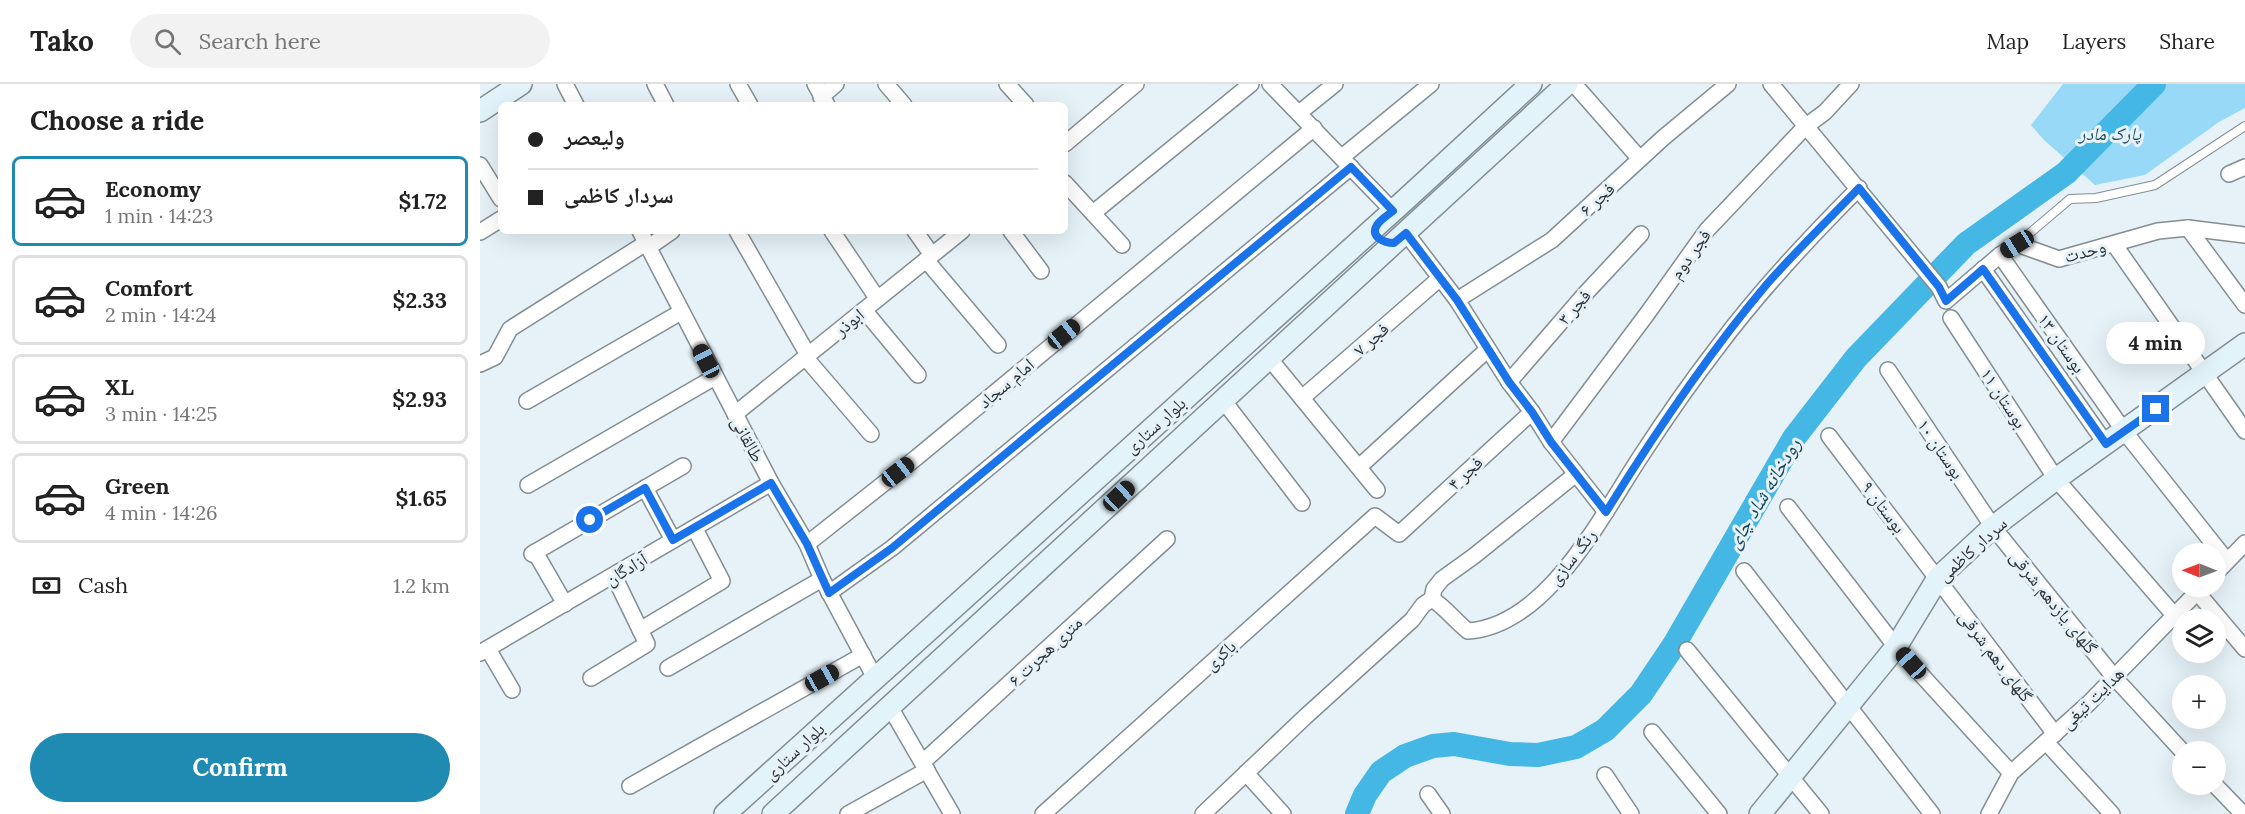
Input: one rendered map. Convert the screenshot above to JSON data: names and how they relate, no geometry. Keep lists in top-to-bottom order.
{
  "streets": {
    "main road": ["بلوار ستاری", "سردار کاظمی"],
    "street": [
      "فجر ۶",
      "وحدت",
      "فجر دوم",
      "فجر ۳",
      "ابوذر",
      "فجر ۷",
      "بوستان ۱۳",
      "امام سجاد",
      "بوستان ۱۱",
      "طالقانی",
      "بوستان ۱۰",
      "فجر ۴",
      "بوستان ۹",
      "رنگ سازی",
      "آزادگان",
      "گلهای یازدهم شرقی",
      "۶ متری هجرت",
      "باکری",
      "گلهای دهم شرقی",
      "هدایت تیغی"
    ]
  },
  "crossings": [
    ["ابوذر", "طالقانی"],
    ["بوستان ۱۳", "سردار کاظمی"],
    ["امام سجاد", "طالقانی"],
    ["بوستان ۱۱", "سردار کاظمی"],
    ["بلوار ستاری", "طالقانی"],
    ["طالقانی", "آزادگان"],
    ["بوستان ۱۰", "سردار کاظمی"],
    ["بوستان ۱۰", "گلهای یازدهم شرقی"],
    ["فجر ۴", "باکری"],
    ["بوستان ۹", "سردار کاظمی"],
    ["بوستان ۹", "گلهای دهم شرقی"],
    ["سردار کاظمی", "گلهای یازدهم شرقی"],
    ["سردار کاظمی", "گلهای دهم شرقی"],
    ["گلهای یازدهم شرقی", "هدایت تیغی"],
    ["گلهای دهم شرقی", "هدایت تیغی"]
  ],
  "water": ["رودخانه شاد چای"],
  "parks": ["پارک مادر"],
  "north": "left",
  "page": {
    "header": "Tako",
    "search": "Search here",
    "nav": ["Map", "Layers", "Share"],
    "heading": "Choose a ride",
    "banner": ["ولیعصر", "سردار کاظمی"],
    "list": [
      {
        "name": "Economy",
        "note": "1 min · 14:23",
        "value": "$1.72"
      },
      {
        "name": "Comfort",
        "note": "2 min · 14:24",
        "value": "$2.33"
      },
      {
        "name": "XL",
        "note": "3 min · 14:25",
        "value": "$2.93"
      },
      {
        "name": "Green",
        "note": "4 min · 14:26",
        "value": "$1.65"
      }
    ],
    "bubble": "4 min",
    "map_buttons": ["+", "−"],
    "pay": ["Cash", "1.2 km"],
    "buttons": "Confirm"
  }
}
